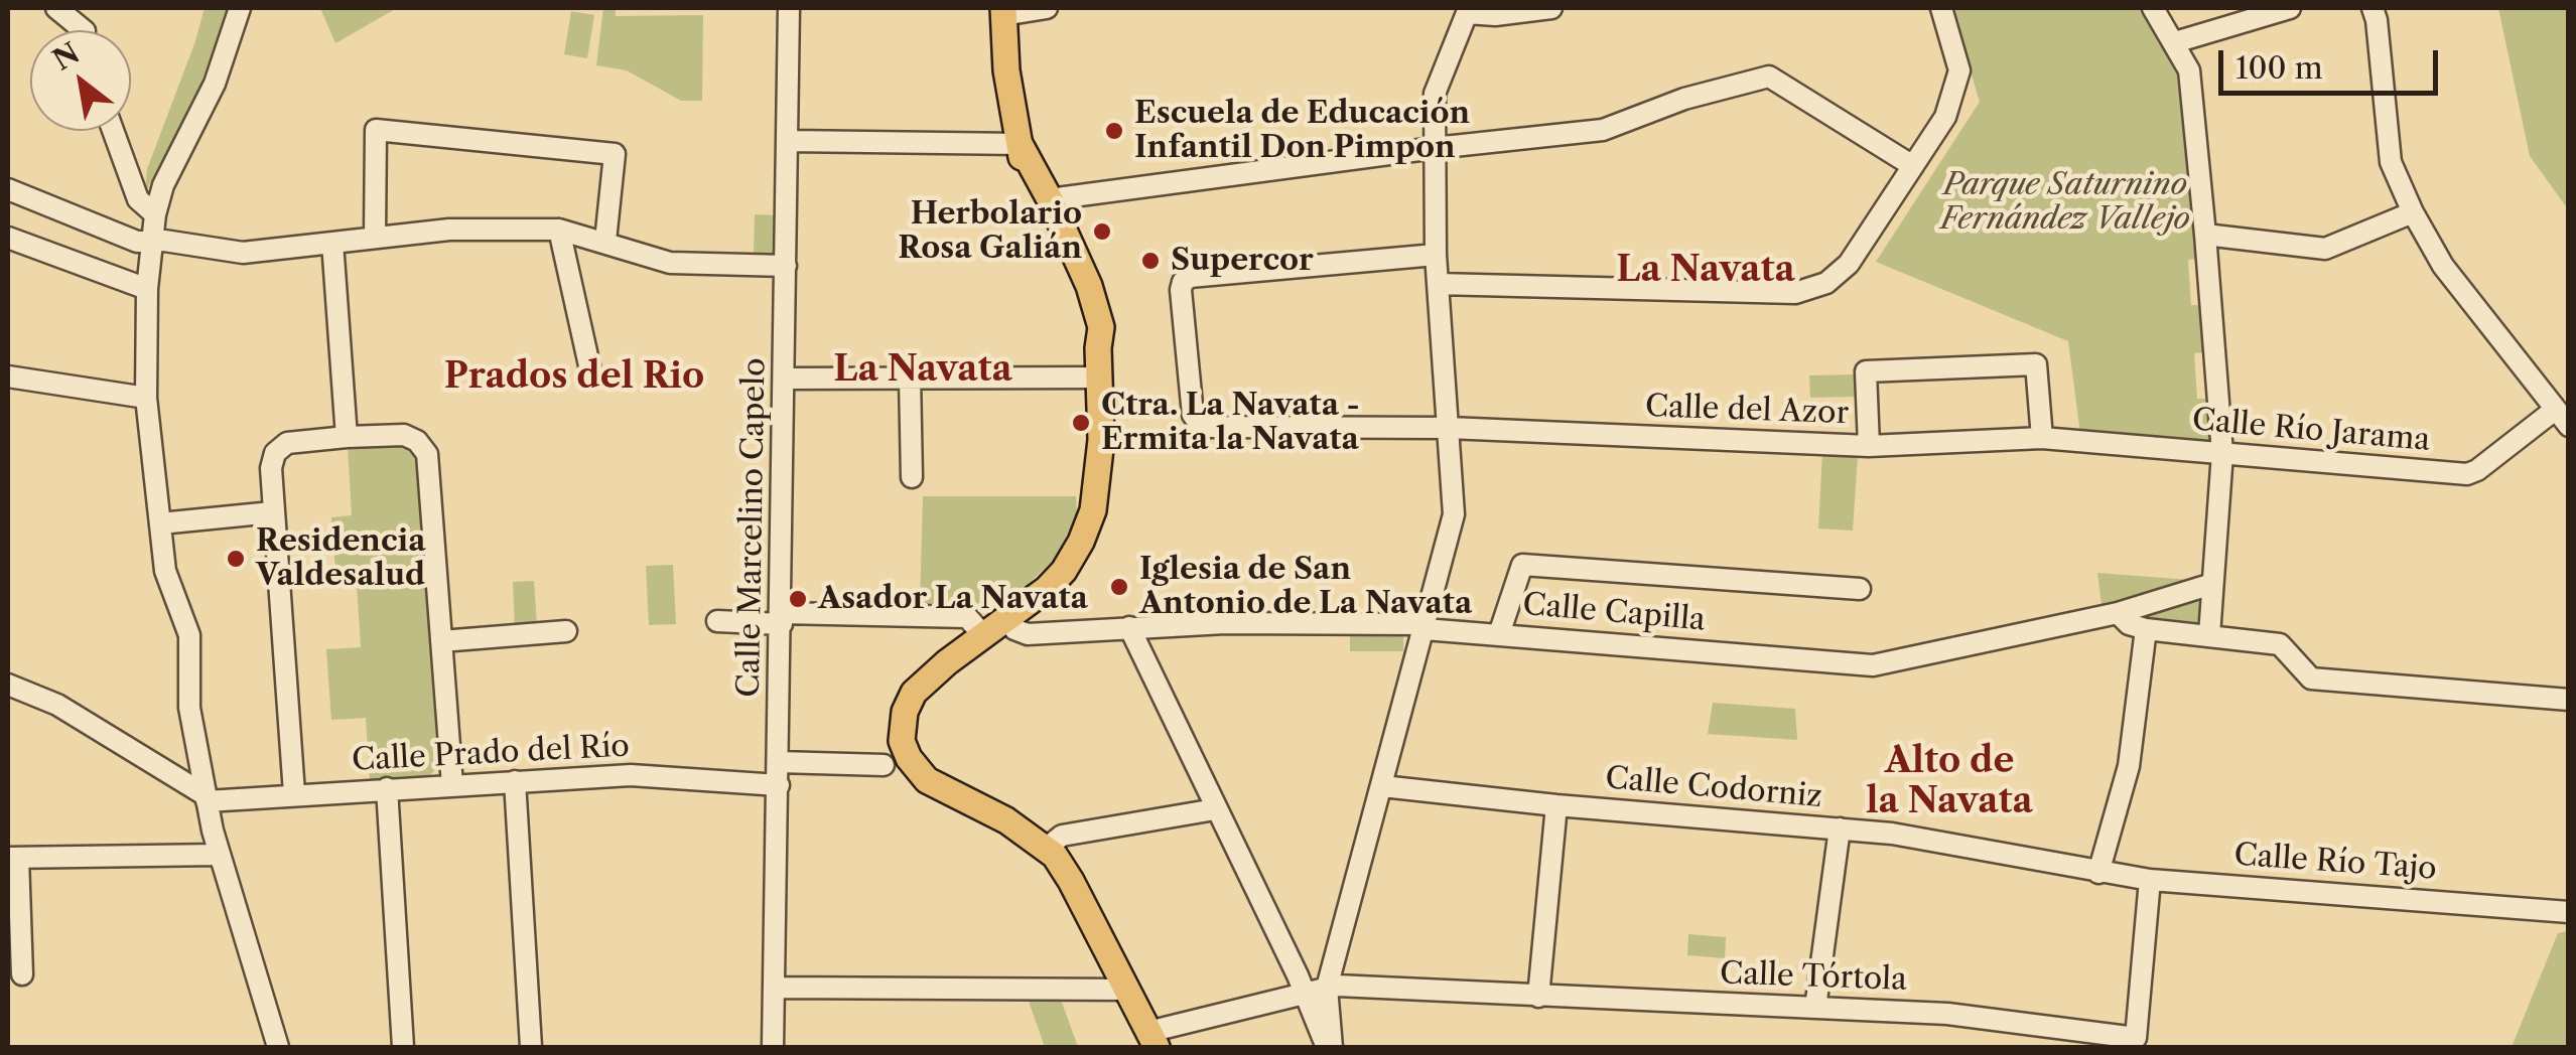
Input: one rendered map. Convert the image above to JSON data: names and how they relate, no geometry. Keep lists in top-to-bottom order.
{
  "streets": {
    "street": [
      "Calle del Azor",
      "Calle Río Jarama",
      "Calle Marcelino Capelo",
      "Calle Capilla",
      "Calle Prado del Río",
      "Calle Codorniz",
      "Calle Río Tajo",
      "Calle Tórtola"
    ]
  },
  "crossings": [
    ["Calle del Azor", "Calle Río Jarama"],
    ["Calle Marcelino Capelo", "Calle Prado del Río"],
    ["Calle Codorniz", "Calle Río Tajo"],
    ["Calle Río Tajo", "Calle Tórtola"]
  ],
  "districts": [
    "La Navata",
    "La Navata",
    "Prados del Rio",
    "Alto de la Navata"
  ],
  "parks": ["Parque Saturnino Fernández Vallejo"],
  "places": [
    "Escuela de Educación Infantil Don Pimpon",
    "Herbolario Rosa Galián",
    "Supercor",
    "Ctra. La Navata - Ermita la Navata",
    "Residencia Valdesalud",
    "Iglesia de San Antonio de La Navata",
    "Asador La Navata"
  ],
  "scale_bar": "100 m",
  "north": "top left"
}
